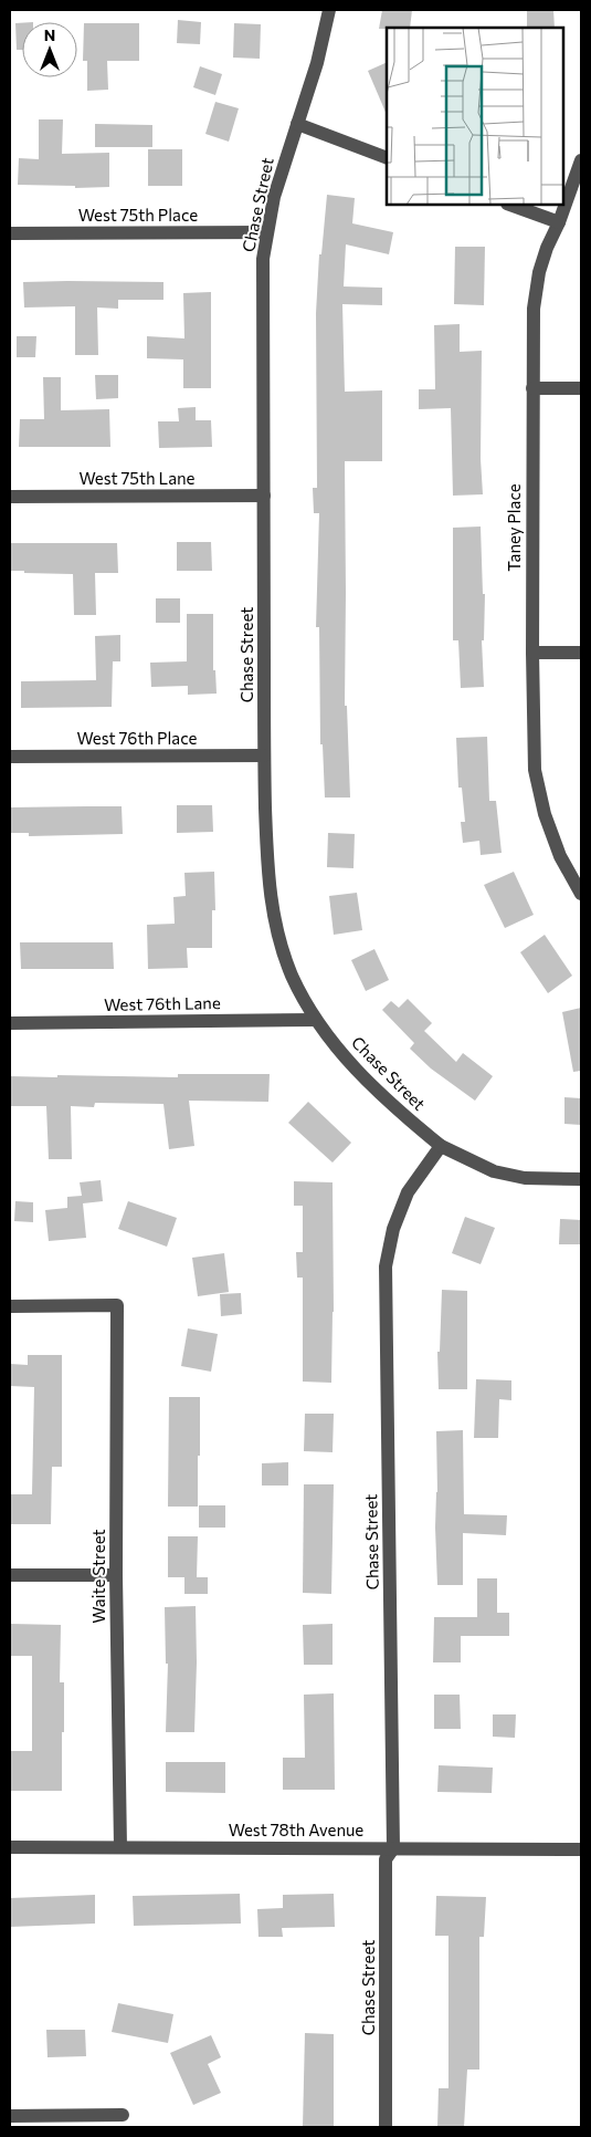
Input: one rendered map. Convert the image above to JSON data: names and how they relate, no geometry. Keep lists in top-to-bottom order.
{
  "streets": {
    "street": [
      "Chase Street",
      "West 75th Place",
      "West 75th Lane",
      "Taney Place",
      "West 76th Place",
      "West 76th Lane",
      "Waite Street",
      "West 78th Avenue"
    ]
  },
  "crossings": [
    ["Chase Street", "West 75th Place"],
    ["Chase Street", "West 75th Lane"],
    ["Chase Street", "West 76th Place"],
    ["Chase Street", "West 76th Lane"],
    ["Chase Street", "West 78th Avenue"],
    ["Waite Street", "West 78th Avenue"]
  ],
  "north": "top"
}
